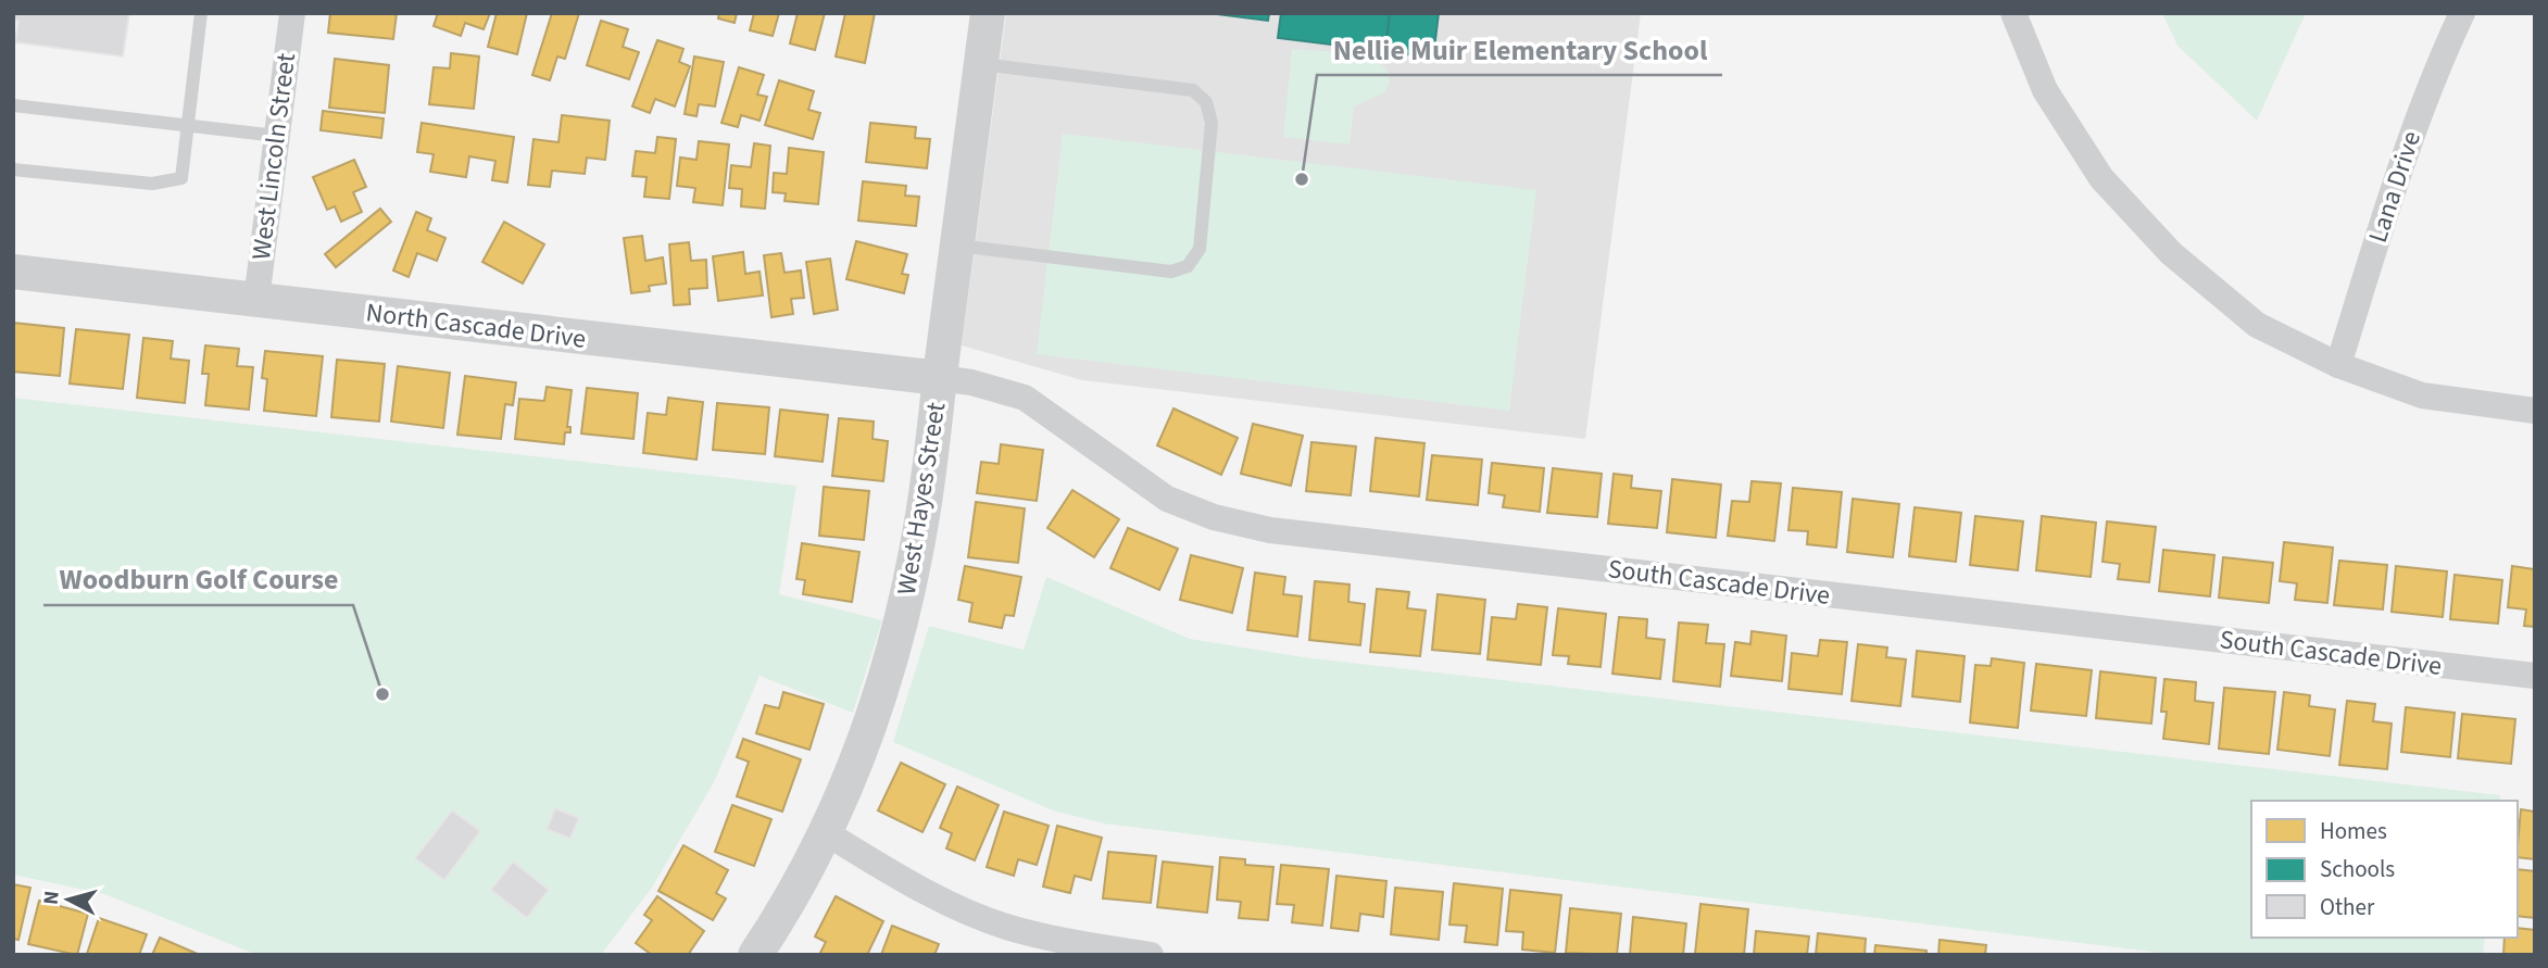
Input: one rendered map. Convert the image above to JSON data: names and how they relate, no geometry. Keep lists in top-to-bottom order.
{
  "streets": {
    "street": [
      "West Lincoln Street",
      "Lana Drive",
      "North Cascade Drive",
      "West Hayes Street",
      "South Cascade Drive"
    ]
  },
  "crossings": [
    ["West Lincoln Street", "North Cascade Drive"],
    ["North Cascade Drive", "West Hayes Street"],
    ["North Cascade Drive", "South Cascade Drive"],
    ["West Hayes Street", "South Cascade Drive"]
  ],
  "places": ["Nellie Muir Elementary School", "Woodburn Golf Course"],
  "legend": ["Homes", "Schools", "Other"],
  "north": "left"
}
